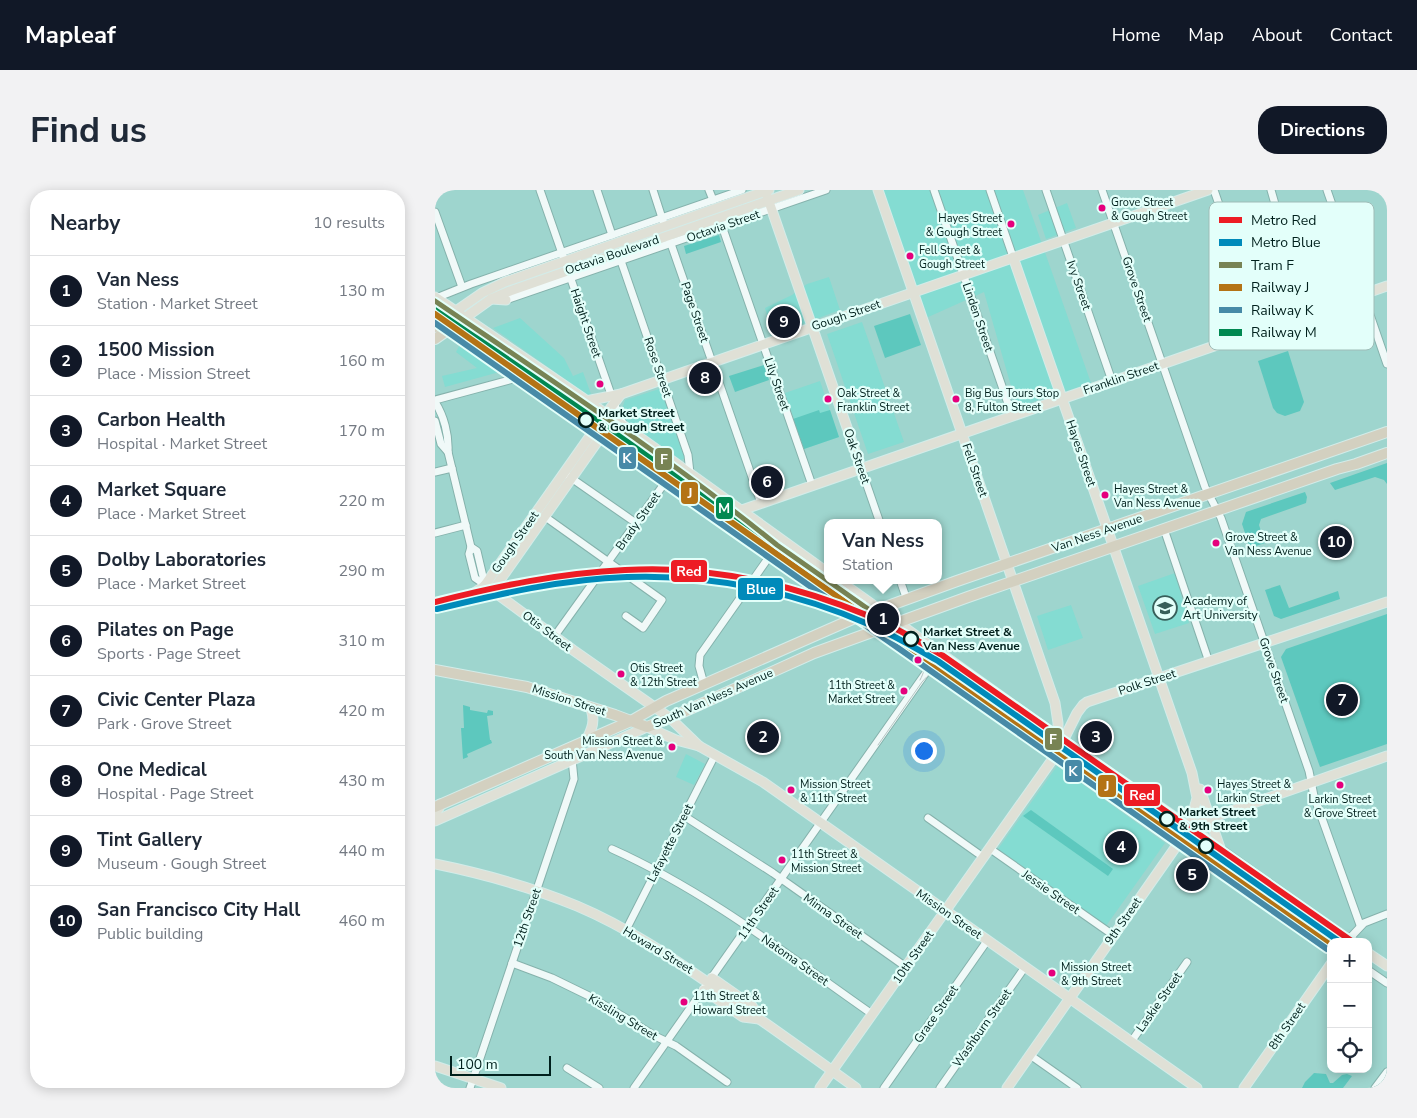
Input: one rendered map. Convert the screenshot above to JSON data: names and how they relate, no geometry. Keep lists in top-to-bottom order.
{
  "streets": {
    "highway": [
      "Octavia Boulevard",
      "Van Ness Avenue",
      "South Van Ness Avenue",
      "Mission Street"
    ],
    "main road": [
      "Gough Street",
      "Franklin Street",
      "Hayes Street",
      "Oak Street",
      "Fell Street",
      "Otis Street",
      "Polk Street",
      "9th Street",
      "Howard Street",
      "10th Street",
      "8th Street"
    ],
    "street": [
      "Octavia Street",
      "Ivy Street",
      "Grove Street",
      "Page Street",
      "Linden Street",
      "Haight Street",
      "Rose Street",
      "Lily Street",
      "Brady Street",
      "Lafayette Street",
      "Jessie Street",
      "11th Street",
      "Minna Street",
      "12th Street",
      "Natoma Street",
      "Laskie Street",
      "Grace Street",
      "Kissling Street",
      "Washburn Street"
    ]
  },
  "crossings": [
    ["Octavia Street", "Octavia Boulevard"],
    ["Octavia Street", "Page Street"],
    ["Octavia Street", "Haight Street"],
    ["Octavia Street", "Rose Street"],
    ["Octavia Street", "Lily Street"],
    ["Octavia Street", "Oak Street"],
    ["Octavia Boulevard", "Page Street"],
    ["Octavia Boulevard", "Haight Street"],
    ["Octavia Boulevard", "Oak Street"],
    ["Ivy Street", "Gough Street"],
    ["Ivy Street", "Franklin Street"],
    ["Grove Street", "Gough Street"],
    ["Grove Street", "Franklin Street"],
    ["Grove Street", "Van Ness Avenue"],
    ["Grove Street", "Polk Street"],
    ["Page Street", "Gough Street"],
    ["Page Street", "Franklin Street"],
    ["Gough Street", "Linden Street"],
    ["Gough Street", "Haight Street"],
    ["Gough Street", "Rose Street"],
    ["Gough Street", "Lily Street"],
    ["Gough Street", "Hayes Street"],
    ["Gough Street", "Oak Street"],
    ["Gough Street", "Fell Street"],
    ["Gough Street", "Otis Street"],
    ["Linden Street", "Franklin Street"],
    ["Franklin Street", "Lily Street"],
    ["Franklin Street", "Hayes Street"],
    ["Franklin Street", "Oak Street"],
    ["Franklin Street", "Fell Street"],
    ["Hayes Street", "Van Ness Avenue"],
    ["Hayes Street", "Polk Street"],
    ["Fell Street", "Van Ness Avenue"],
    ["Fell Street", "Polk Street"],
    ["Brady Street", "Otis Street"],
    ["Van Ness Avenue", "South Van Ness Avenue"],
    ["Otis Street", "South Van Ness Avenue"],
    ["Otis Street", "Mission Street"],
    ["Polk Street", "10th Street"],
    ["South Van Ness Avenue", "Mission Street"],
    ["South Van Ness Avenue", "12th Street"],
    ["Mission Street", "Lafayette Street"],
    ["Mission Street", "11th Street"],
    ["Mission Street", "9th Street"],
    ["Mission Street", "10th Street"],
    ["Mission Street", "Laskie Street"],
    ["Mission Street", "Grace Street"],
    ["Mission Street", "Washburn Street"],
    ["Lafayette Street", "Minna Street"],
    ["Lafayette Street", "Howard Street"],
    ["Lafayette Street", "Natoma Street"],
    ["Jessie Street", "9th Street"],
    ["Jessie Street", "10th Street"],
    ["11th Street", "Minna Street"],
    ["11th Street", "Howard Street"],
    ["11th Street", "Natoma Street"],
    ["11th Street", "Kissling Street"],
    ["Minna Street", "10th Street"],
    ["12th Street", "Howard Street"],
    ["12th Street", "Kissling Street"],
    ["Howard Street", "10th Street"],
    ["10th Street", "Natoma Street"]
  ],
  "places": {
    "other": [
      "Grove Street & Gough Street",
      "Hayes Street & Gough Street",
      "Fell Street & Gough Street",
      "Oak Street & Franklin Street",
      "Big Bus Tours Stop 8, Fulton Street",
      "Market Street & Gough Street",
      "Hayes Street & Van Ness Avenue",
      "Grove Street & Van Ness Avenue",
      "Market Street & Van Ness Avenue",
      "Otis Street & 12th Street",
      "11th Street & Market Street",
      "Mission Street & South Van Ness Avenue",
      "Larkin Street & Grove Street",
      "Mission Street & 11th Street",
      "Hayes Street & Larkin Street",
      "Market Street & 9th Street",
      "11th Street & Mission Street",
      "Mission Street & 9th Street",
      "11th Street & Howard Street"
    ],
    "school or university": ["Academy of Art University"]
  },
  "lines": [
    "tram line F",
    "rail line M",
    "rail line J",
    "rail line K",
    "metro line Red",
    "metro line Blue"
  ],
  "legend": [
    "Metro Red",
    "Metro Blue",
    "Tram F",
    "Railway J",
    "Railway K",
    "Railway M"
  ],
  "scale_bar": "100 m",
  "page": {
    "header": "Mapleaf",
    "nav": [
      "Home",
      "Map",
      "About",
      "Contact"
    ],
    "buttons": "Directions",
    "title": "Find us",
    "heading": ["Nearby", "10 results"],
    "list": [
      {
        "mark": "1",
        "name": "Van Ness",
        "note": "Station · Market Street",
        "value": "130 m"
      },
      {
        "mark": "2",
        "name": "1500 Mission",
        "note": "Place · Mission Street",
        "value": "160 m"
      },
      {
        "mark": "3",
        "name": "Carbon Health",
        "note": "Hospital · Market Street",
        "value": "170 m"
      },
      {
        "mark": "4",
        "name": "Market Square",
        "note": "Place · Market Street",
        "value": "220 m"
      },
      {
        "mark": "5",
        "name": "Dolby Laboratories",
        "note": "Place · Market Street",
        "value": "290 m"
      },
      {
        "mark": "6",
        "name": "Pilates on Page",
        "note": "Sports · Page Street",
        "value": "310 m"
      },
      {
        "mark": "7",
        "name": "Civic Center Plaza",
        "note": "Park · Grove Street",
        "value": "420 m"
      },
      {
        "mark": "8",
        "name": "One Medical",
        "note": "Hospital · Page Street",
        "value": "430 m"
      },
      {
        "mark": "9",
        "name": "Tint Gallery",
        "note": "Museum · Gough Street",
        "value": "440 m"
      },
      {
        "mark": "10",
        "name": "San Francisco City Hall",
        "note": "Public building",
        "value": "460 m"
      }
    ],
    "pins": [
      "9",
      "8",
      "6",
      "10",
      "1",
      "7",
      "2",
      "3",
      "4",
      "5"
    ],
    "popup": ["Van Ness", "Station"],
    "map_buttons": ["+", "−"],
    "scale": "100 m"
  }
}
